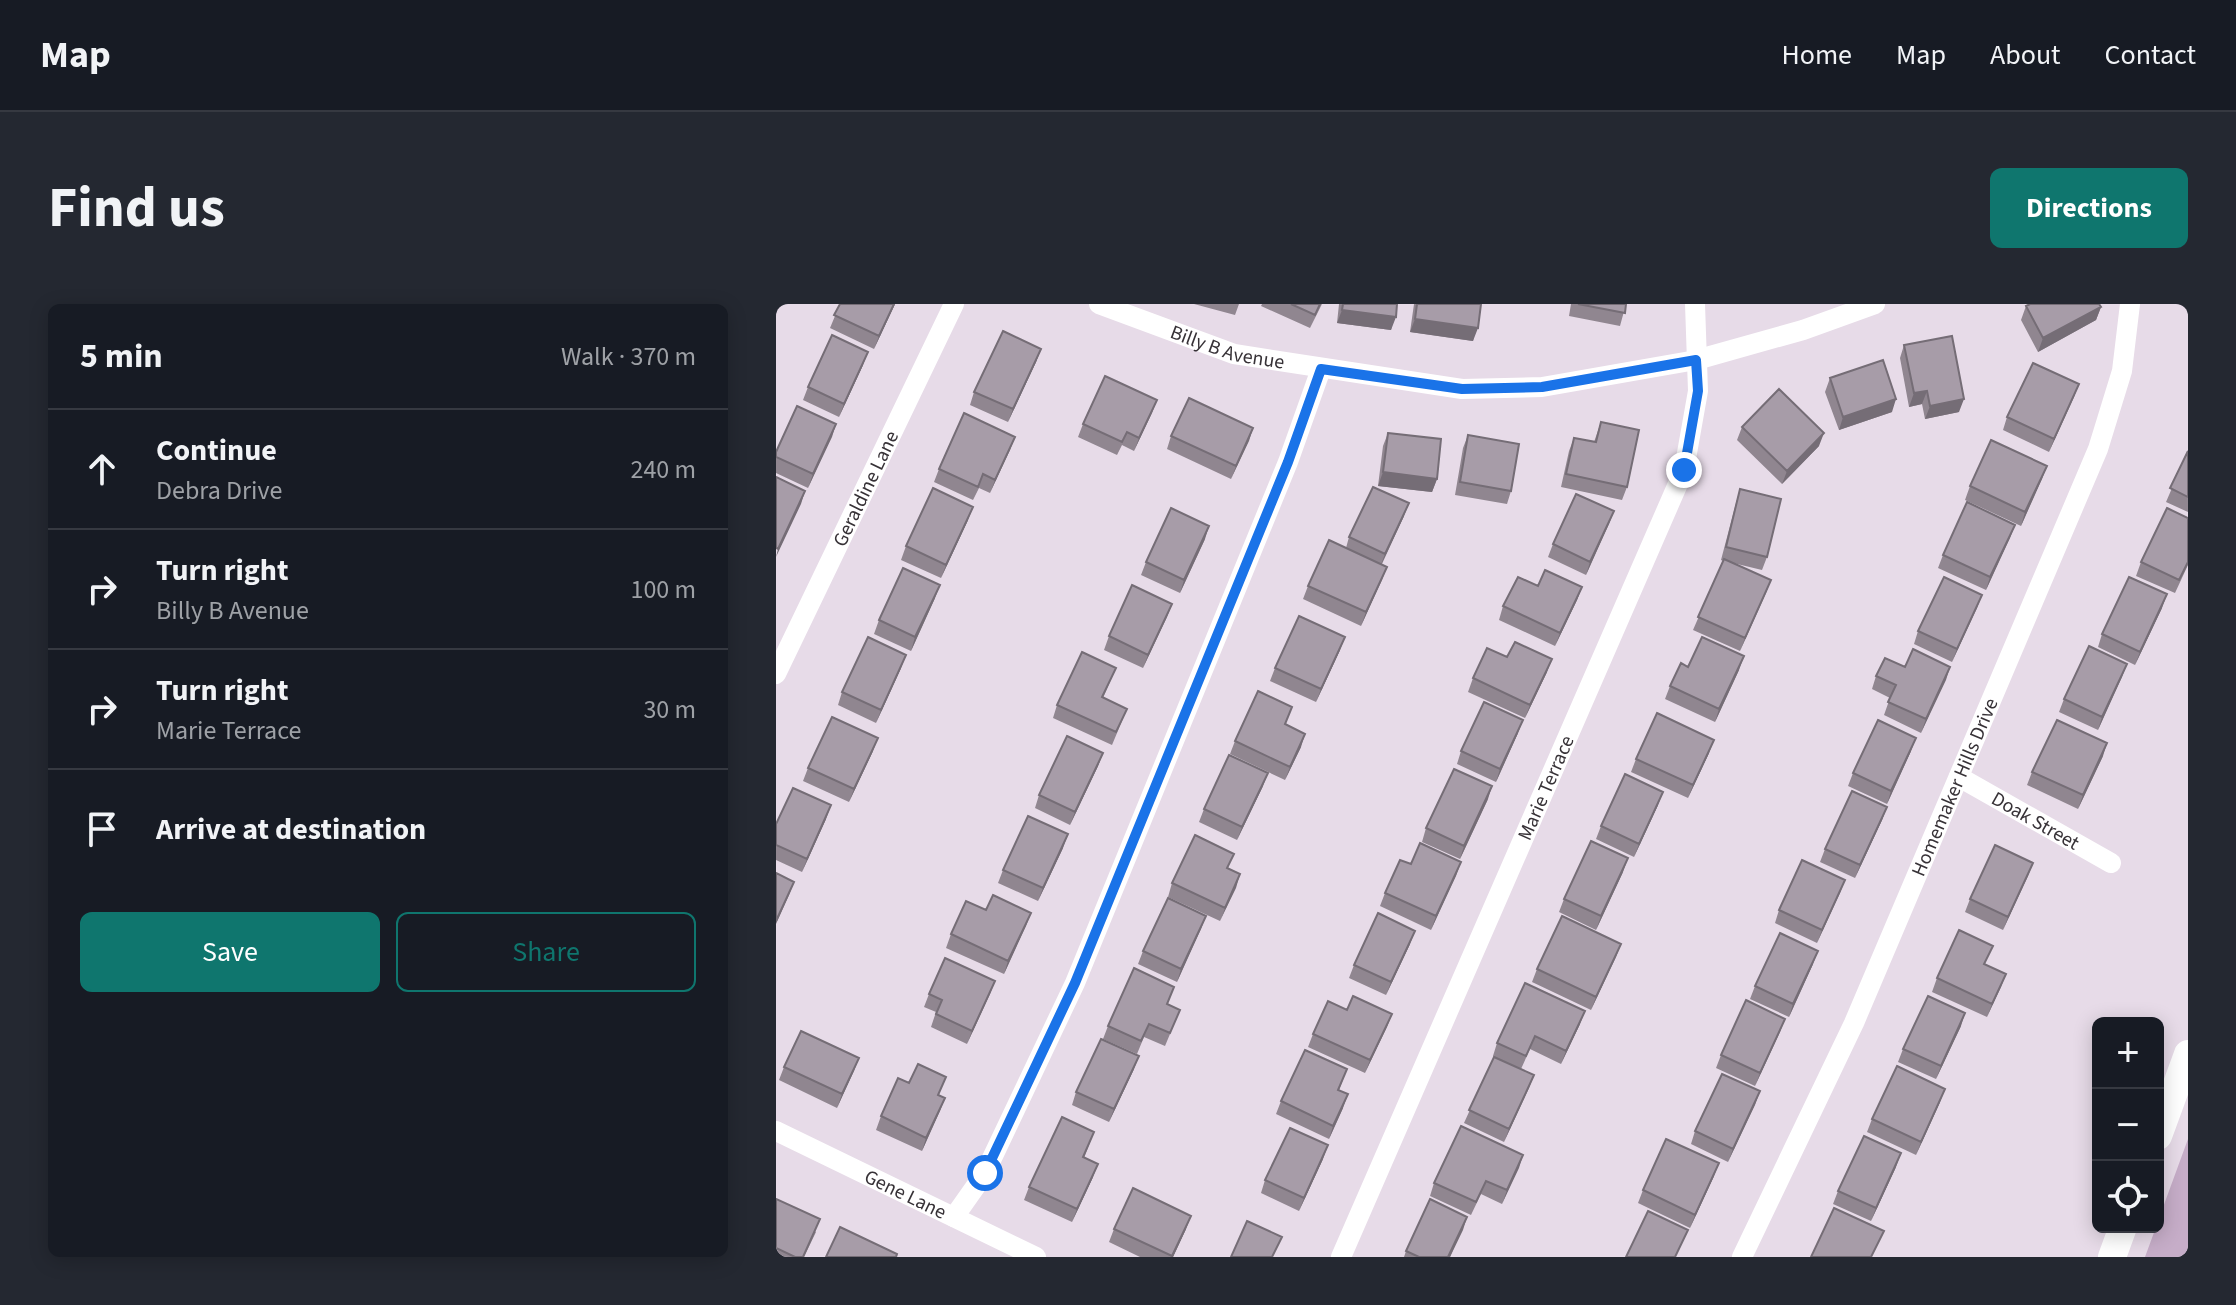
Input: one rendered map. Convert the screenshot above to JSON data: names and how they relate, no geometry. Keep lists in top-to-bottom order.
{
  "streets": {
    "street": [
      "Billy B Avenue",
      "Geraldine Lane",
      "Marie Terrace",
      "Homemaker Hills Drive",
      "Doak Street",
      "Gene Lane"
    ]
  },
  "crossings": [
    ["Billy B Avenue", "Marie Terrace"],
    ["Homemaker Hills Drive", "Doak Street"]
  ],
  "page": {
    "header": "Map",
    "nav": [
      "Home",
      "Map",
      "About",
      "Contact"
    ],
    "buttons": [
      "Directions",
      ["Save", "Share"]
    ],
    "title": "Find us",
    "heading": ["5 min", "Walk · 370 m"],
    "list": [
      ["Continue", "Debra Drive", "240 m"],
      ["Turn right", "Billy B Avenue", "100 m"],
      ["Turn right", "Marie Terrace", "30 m"],
      "Arrive at destination"
    ],
    "map_buttons": ["+", "−"]
  }
}
